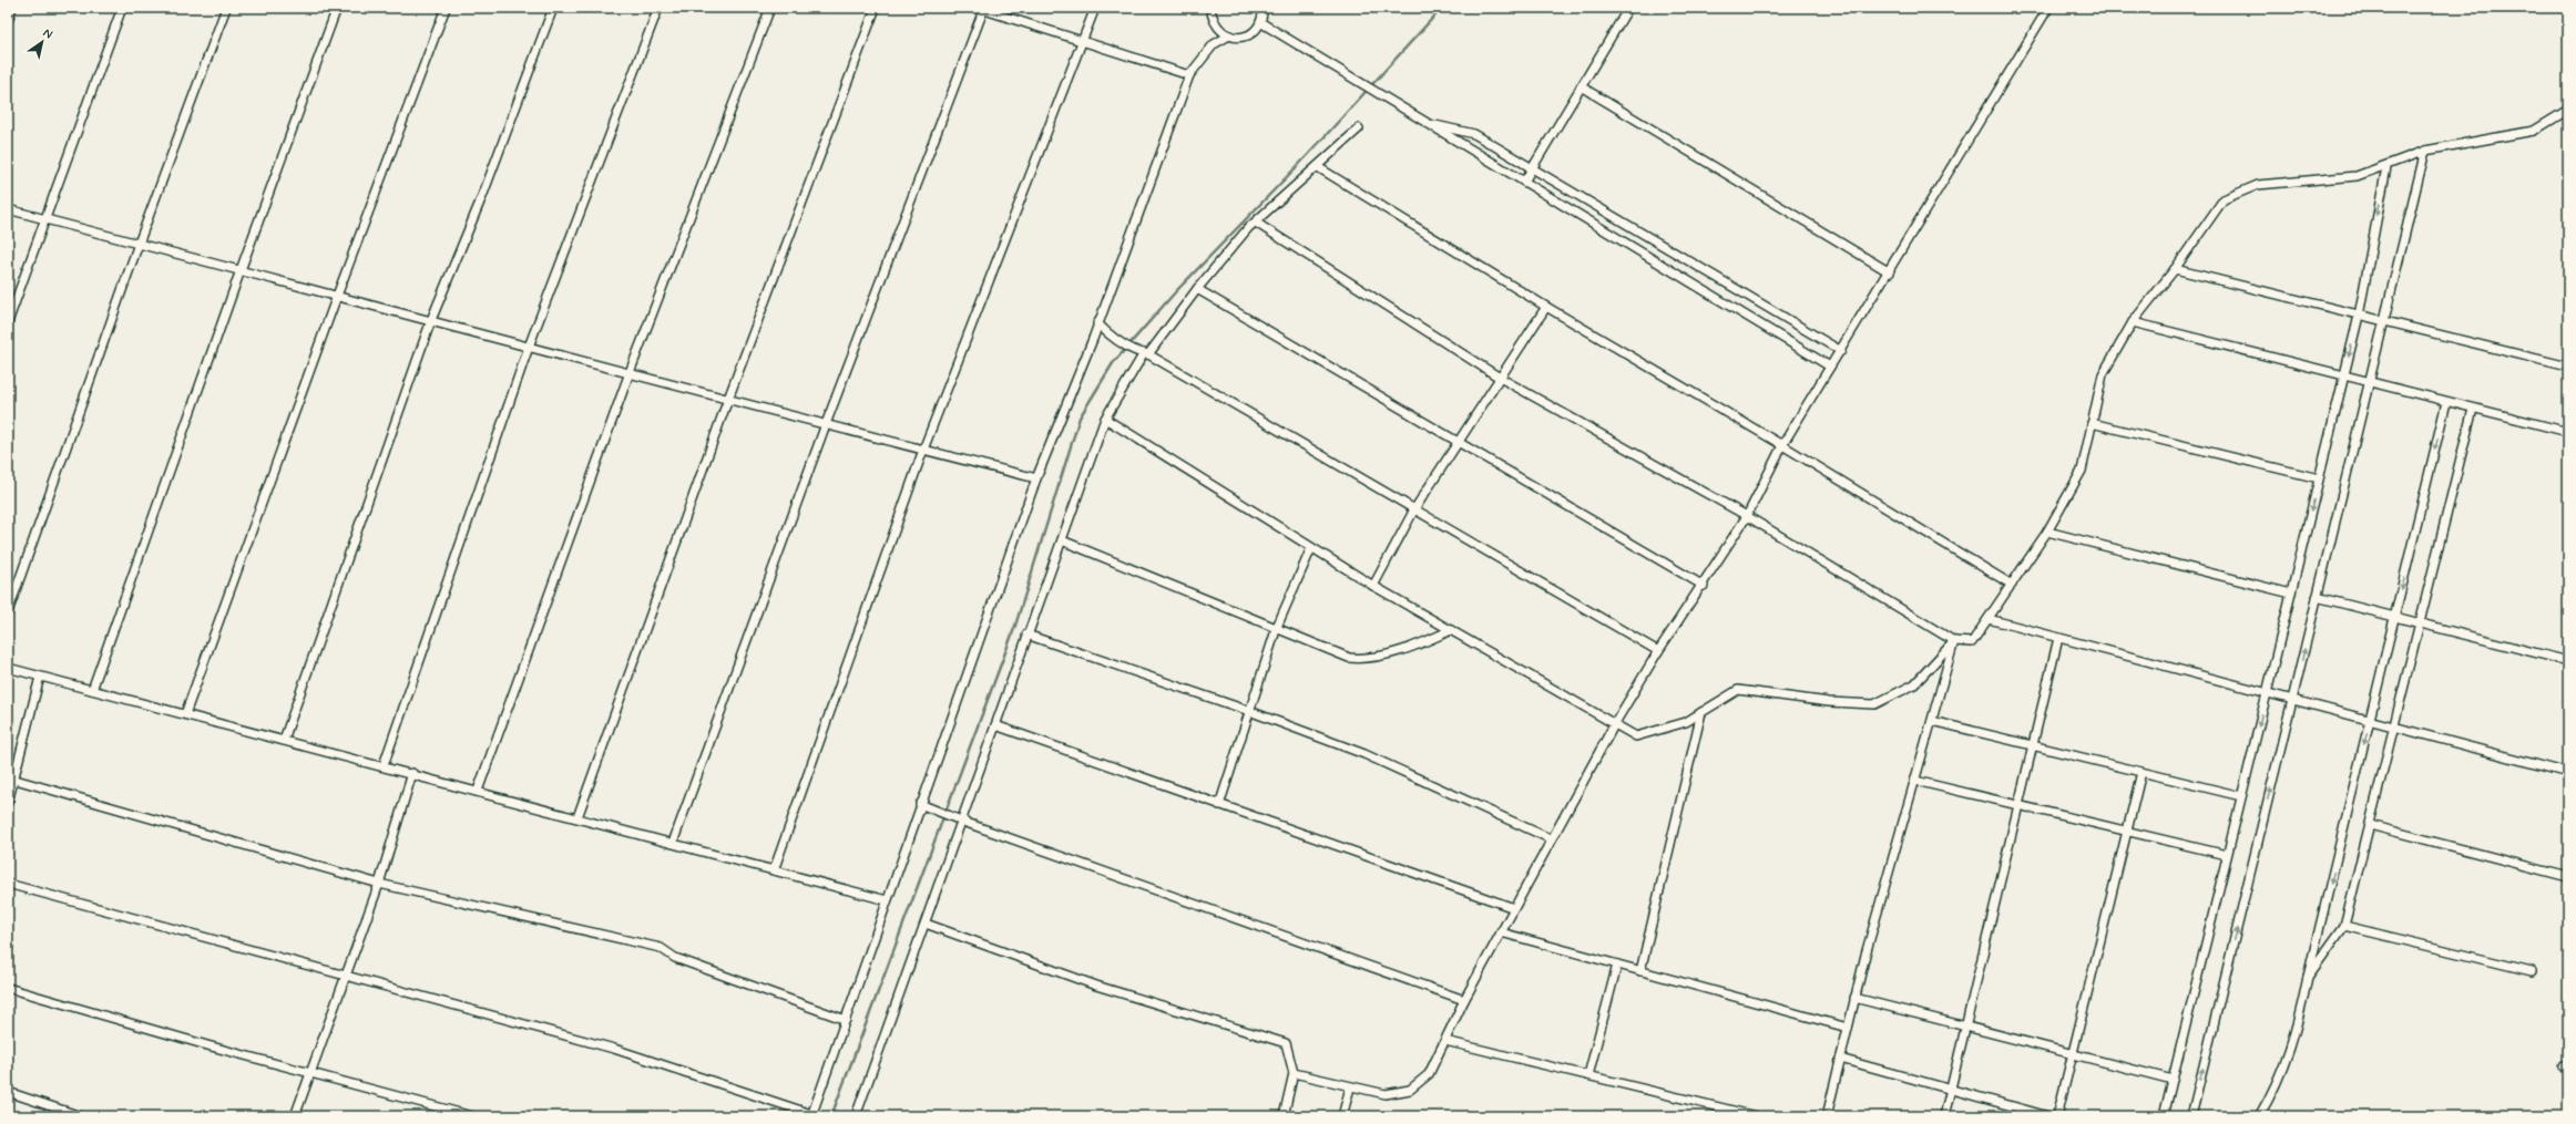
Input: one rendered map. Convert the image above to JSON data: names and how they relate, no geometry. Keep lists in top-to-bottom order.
{
  "north": "top right"
}
